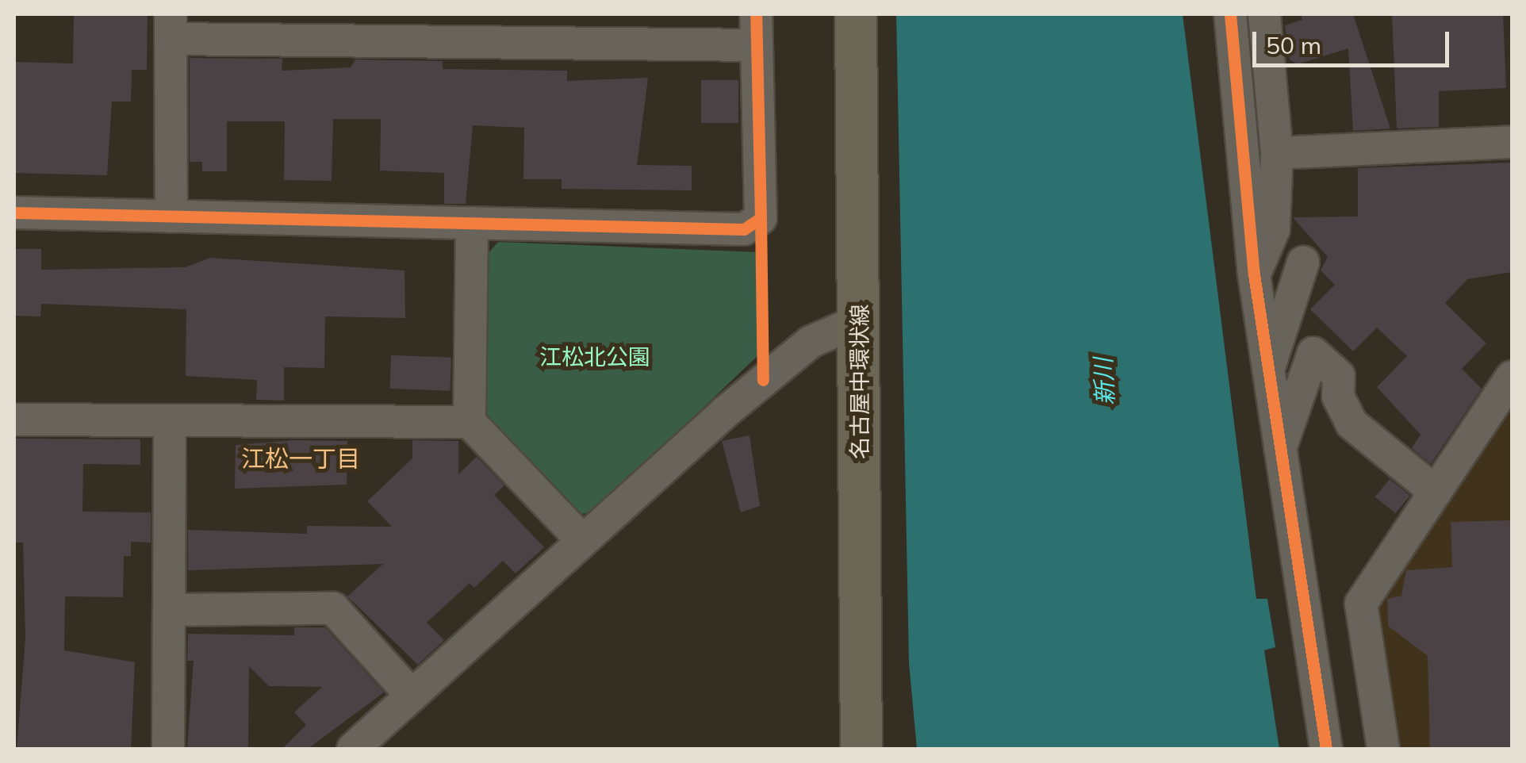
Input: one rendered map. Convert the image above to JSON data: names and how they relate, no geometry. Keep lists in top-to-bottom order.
{
  "streets": {
    "main road": ["名古屋中環状線"]
  },
  "districts": ["江松一丁目"],
  "water": ["新川"],
  "parks": ["江松北公園"],
  "scale_bar": "50 m"
}
